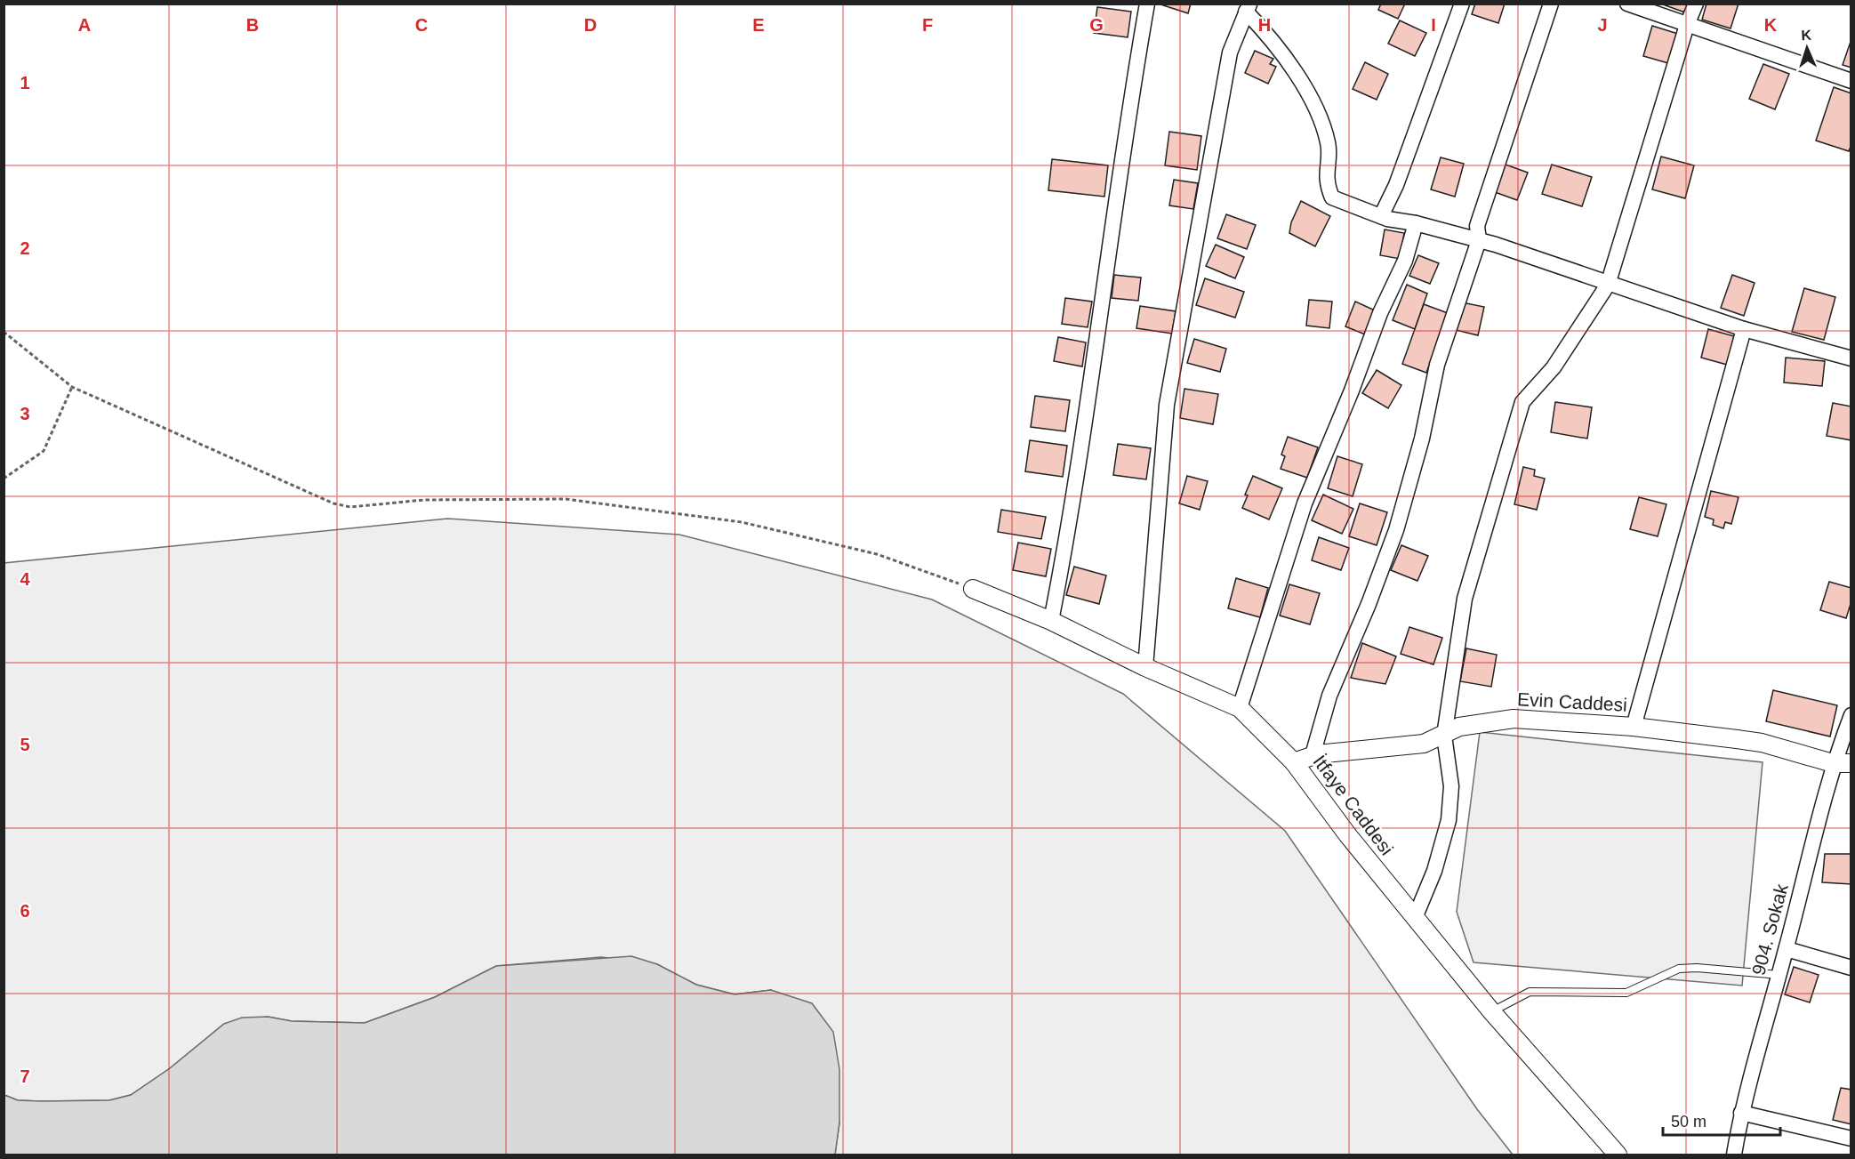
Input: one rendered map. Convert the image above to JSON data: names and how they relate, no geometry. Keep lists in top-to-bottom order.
{
  "streets": {
    "street": ["Evin Caddesi", "İtfaye Caddesi", "904. Sokak"]
  },
  "crossings": [
    ["Evin Caddesi", "İtfaye Caddesi"],
    ["Evin Caddesi", "904. Sokak"]
  ],
  "scale_bar": "50 m",
  "north": "top",
  "grid": {
    "columns": [
      "A",
      "B",
      "C",
      "D",
      "E",
      "F",
      "G",
      "H",
      "I",
      "J",
      "K"
    ],
    "rows": [
      "1",
      "2",
      "3",
      "4",
      "5",
      "6",
      "7"
    ]
  }
}
